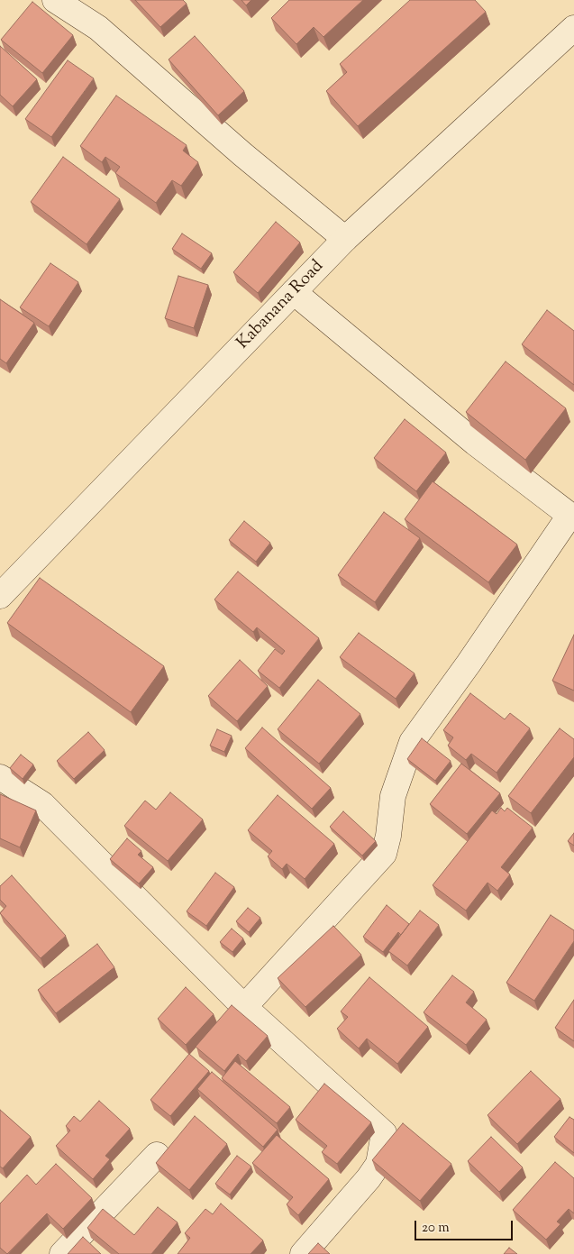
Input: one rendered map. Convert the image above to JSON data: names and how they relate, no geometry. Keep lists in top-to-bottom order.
{
  "streets": {
    "street": ["Kabanana Road"]
  },
  "scale_bar": "20 m"
}
